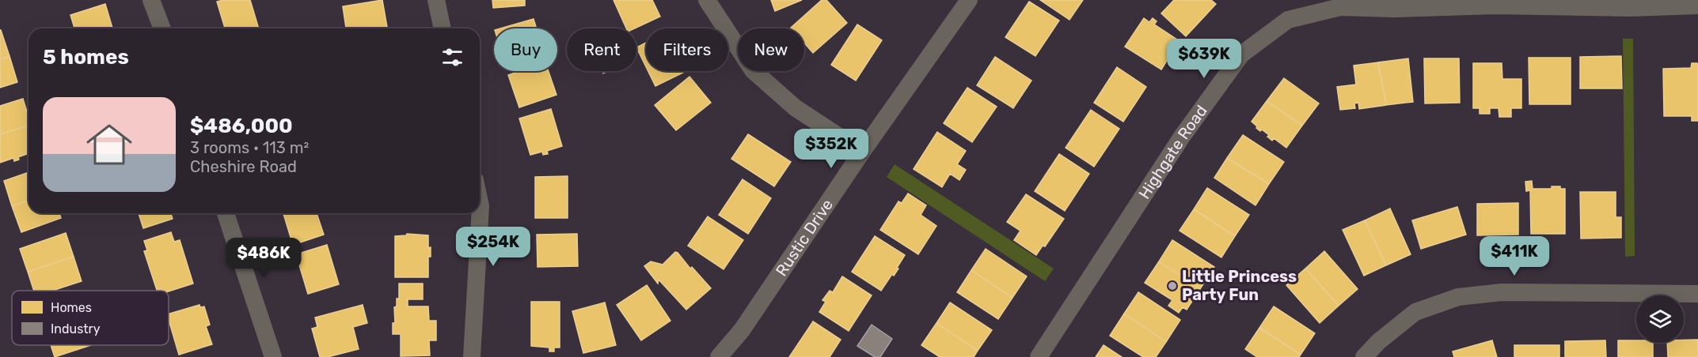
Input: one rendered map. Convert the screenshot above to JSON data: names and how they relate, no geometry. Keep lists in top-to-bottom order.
{
  "streets": {
    "street": ["Highgate Road", "Rustic Drive"]
  },
  "places": ["Little Princess Party Fun"],
  "legend": ["Homes", "Industry"],
  "page": {
    "chip": [
      "Buy",
      "Rent",
      "Filters",
      "New"
    ],
    "heading": "5 homes",
    "price": [
      "$639K",
      "$352K",
      "$254K",
      "$411K",
      "$486K"
    ],
    "list": [
      {
        "name": "$486,000",
        "note": "3 rooms · 113 m² · Cheshire Road"
      }
    ]
  }
}
